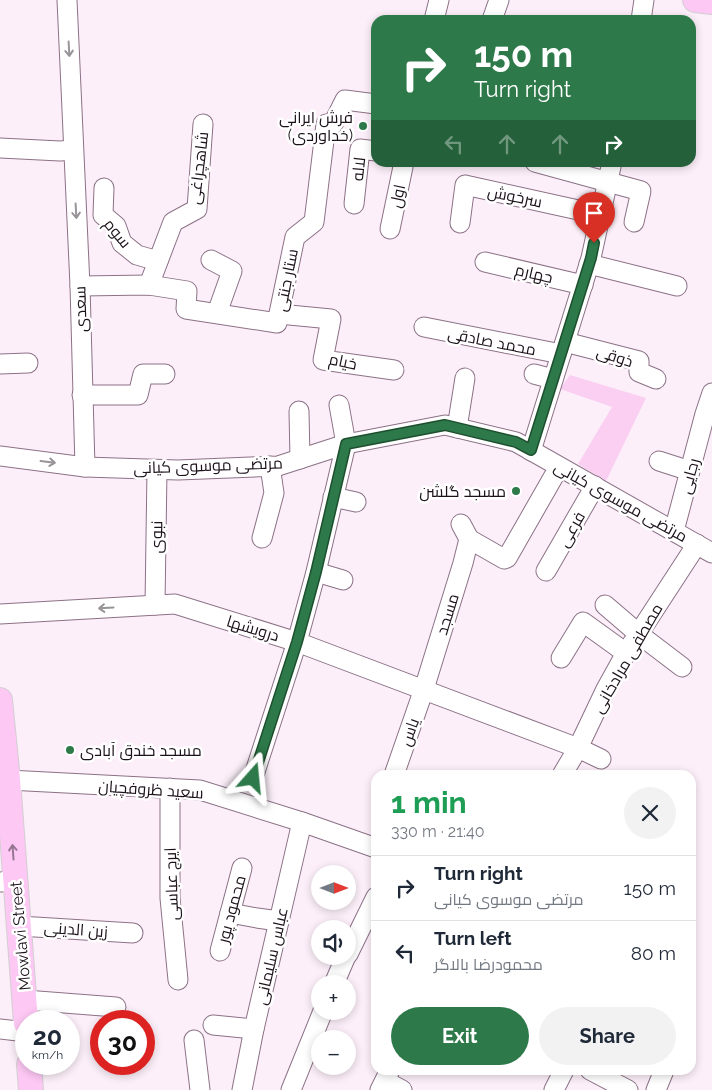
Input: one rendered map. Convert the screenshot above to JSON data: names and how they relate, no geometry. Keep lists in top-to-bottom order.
{
  "streets": {
    "main road": ["Mowlavi Street"],
    "street": [
      "شاهچراغی",
      "لاله",
      "اول",
      "سرخوش",
      "سوم",
      "چهارم",
      "ستار جنتی",
      "سعدی",
      "محمد صادقی",
      "ذوقی",
      "خیام",
      "مرتضی موسوی کیانی",
      "رجایی",
      "فرعی",
      "نبوی",
      "مسجد",
      "درویشها",
      "مصطفی مرادخانی",
      "یاس",
      "سعید ظروفچیان",
      "ایرج عباسی",
      "محمود پور",
      "زین الدینی",
      "عباس سلیمانی"
    ]
  },
  "crossings": [
    ["شاهچراغی", "سوم"],
    ["شاهچراغی", "ستار جنتی"],
    ["ستار جنتی", "سعدی"],
    ["ستار جنتی", "خیام"],
    ["سعدی", "مرتضی موسوی کیانی"],
    ["محمد صادقی", "ذوقی"],
    ["مرتضی موسوی کیانی", "رجایی"],
    ["مرتضی موسوی کیانی", "فرعی"],
    ["مرتضی موسوی کیانی", "نبوی"],
    ["مرتضی موسوی کیانی", "مسجد"],
    ["مرتضی موسوی کیانی", "مصطفی مرادخانی"],
    ["نبوی", "درویشها"],
    ["مسجد", "درویشها"],
    ["مسجد", "یاس"],
    ["درویشها", "مصطفی مرادخانی"],
    ["درویشها", "یاس"],
    ["سعید ظروفچیان", "ایرج عباسی"],
    ["سعید ظروفچیان", "Mowlavi Street"],
    ["سعید ظروفچیان", "عباس سلیمانی"],
    ["زین الدینی", "Mowlavi Street"]
  ],
  "one_way": ["سعدی"],
  "places": ["فرش ایرانی (خداوردی)", "مسجد گلشن", "مسجد خندق آبادی"],
  "north": "right",
  "page": {
    "turn": ["150 m", "Turn right"],
    "heading": ["1 min", "330 m · 21:40"],
    "list": [
      {
        "name": "Turn right",
        "note": "مرتضی موسوی کیانی",
        "value": "150 m"
      },
      {
        "name": "Turn left",
        "note": "محمودرضا بالاگر",
        "value": "80 m"
      }
    ],
    "map_buttons": ["+", "−"],
    "buttons": ["Exit", "Share"],
    "speed": "20 km/h",
    "limit": "30"
  }
}
